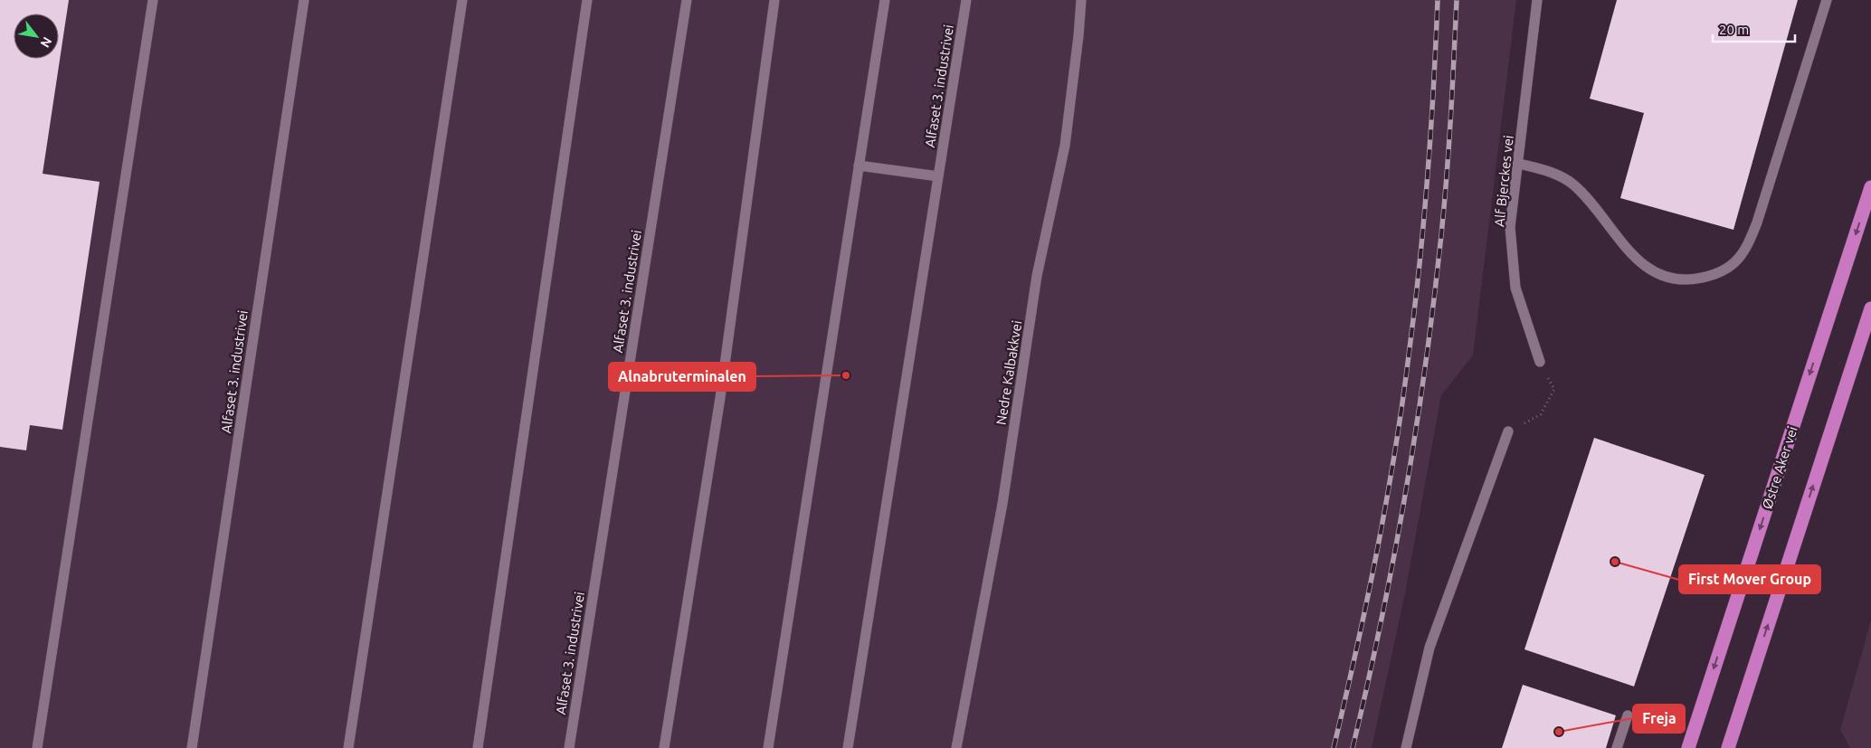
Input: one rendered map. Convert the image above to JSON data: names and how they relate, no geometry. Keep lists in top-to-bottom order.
{
  "streets": {
    "highway": ["Østre Aker vei"],
    "lane": ["Alfaset 3. industrivei", "Alf Bjerckes vei", "Nedre Kalbakkvei"]
  },
  "places": ["Alnabruterminalen", "First Mover Group", "Freja"],
  "scale_bar": "20 m",
  "north": "bottom right"
}
